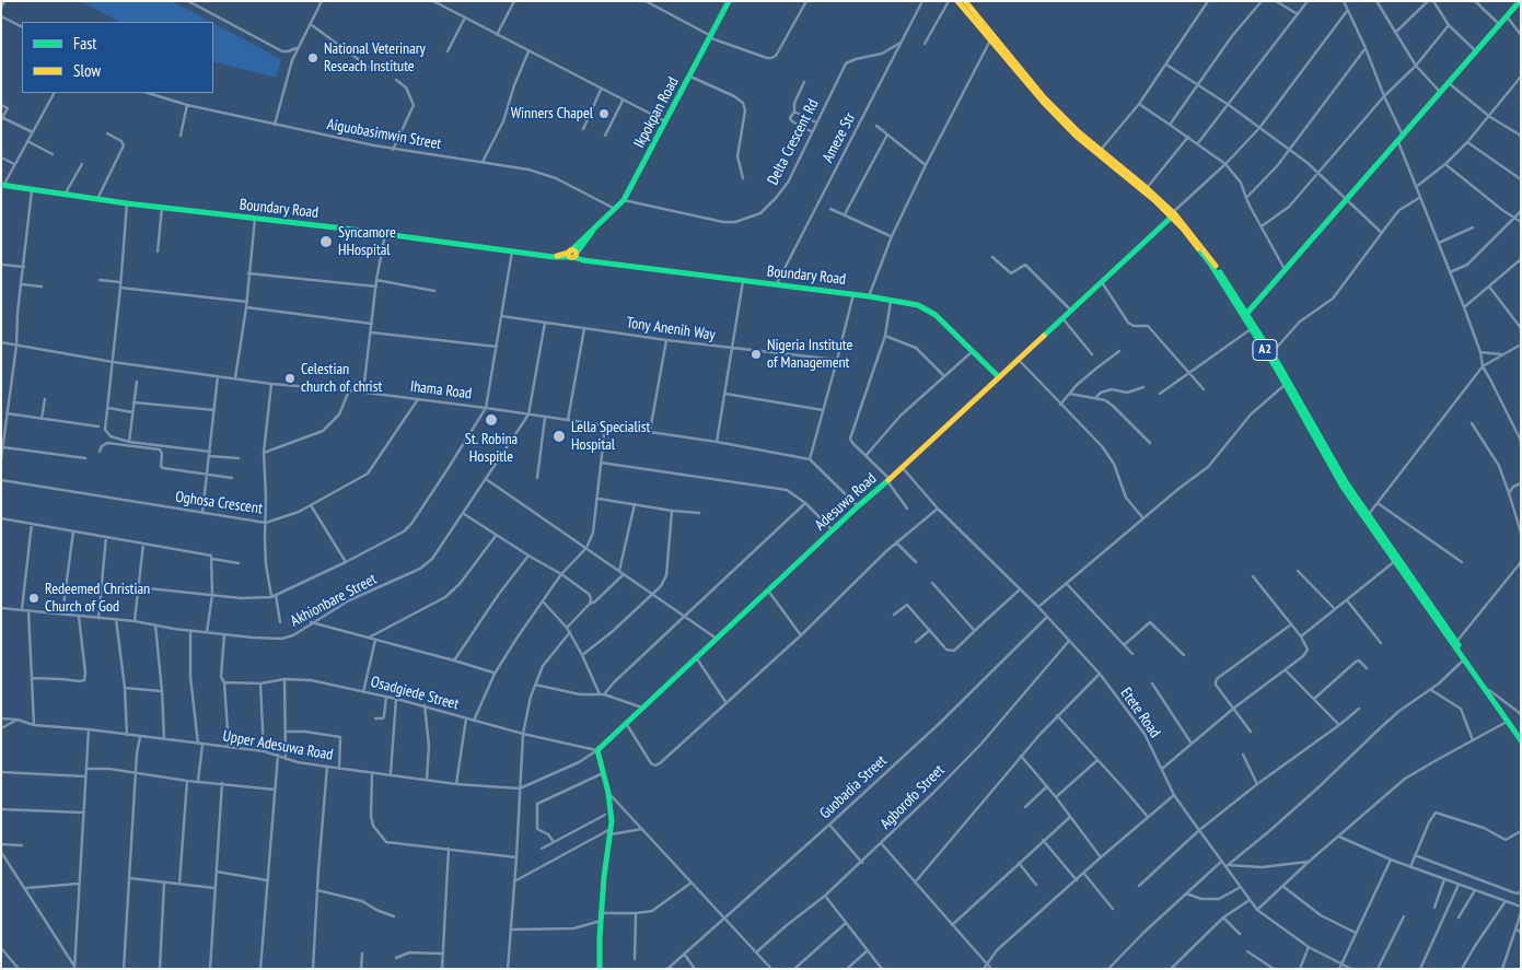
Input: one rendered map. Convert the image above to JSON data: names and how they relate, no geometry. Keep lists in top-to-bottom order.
{
  "streets": {
    "main road": [
      "Ikpokpan Road",
      "Boundary Road",
      "A2",
      "Adesuwa Road"
    ],
    "street": [
      "Aiguobasimwin Street",
      "Ameze Str",
      "Delta Crescent Rd",
      "Tony Anenih Way",
      "Ihama Road",
      "Oghosa Crescent",
      "Akhionbare Street",
      "Osadgiede Street",
      "Etete Road",
      "Upper Adesuwa Road",
      "Guobadia Street",
      "Agborofo Street"
    ]
  },
  "crossings": [
    ["Ikpokpan Road", "Aiguobasimwin Street"],
    ["Ikpokpan Road", "Delta Crescent Rd"],
    ["Ikpokpan Road", "Boundary Road"],
    ["Ameze Str", "Delta Crescent Rd"],
    ["Ameze Str", "Boundary Road"],
    ["Boundary Road", "Adesuwa Road"],
    ["A2", "Adesuwa Road"],
    ["Ihama Road", "Oghosa Crescent"],
    ["Ihama Road", "Akhionbare Street"],
    ["Adesuwa Road", "Osadgiede Street"],
    ["Adesuwa Road", "Etete Road"],
    ["Adesuwa Road", "Upper Adesuwa Road"],
    ["Etete Road", "Guobadia Street"],
    ["Etete Road", "Agborofo Street"]
  ],
  "places": [
    "National Veterinary Reseach Institute",
    "Winners Chapel",
    "Syncamore HHospital",
    "Nigeria Institute of Management",
    "Celestian church of christ",
    "St. Robina Hospitle",
    "Lella Specialist Hospital",
    "Redeemed Christian Church of God"
  ],
  "legend": ["Fast", "Slow"]
}
